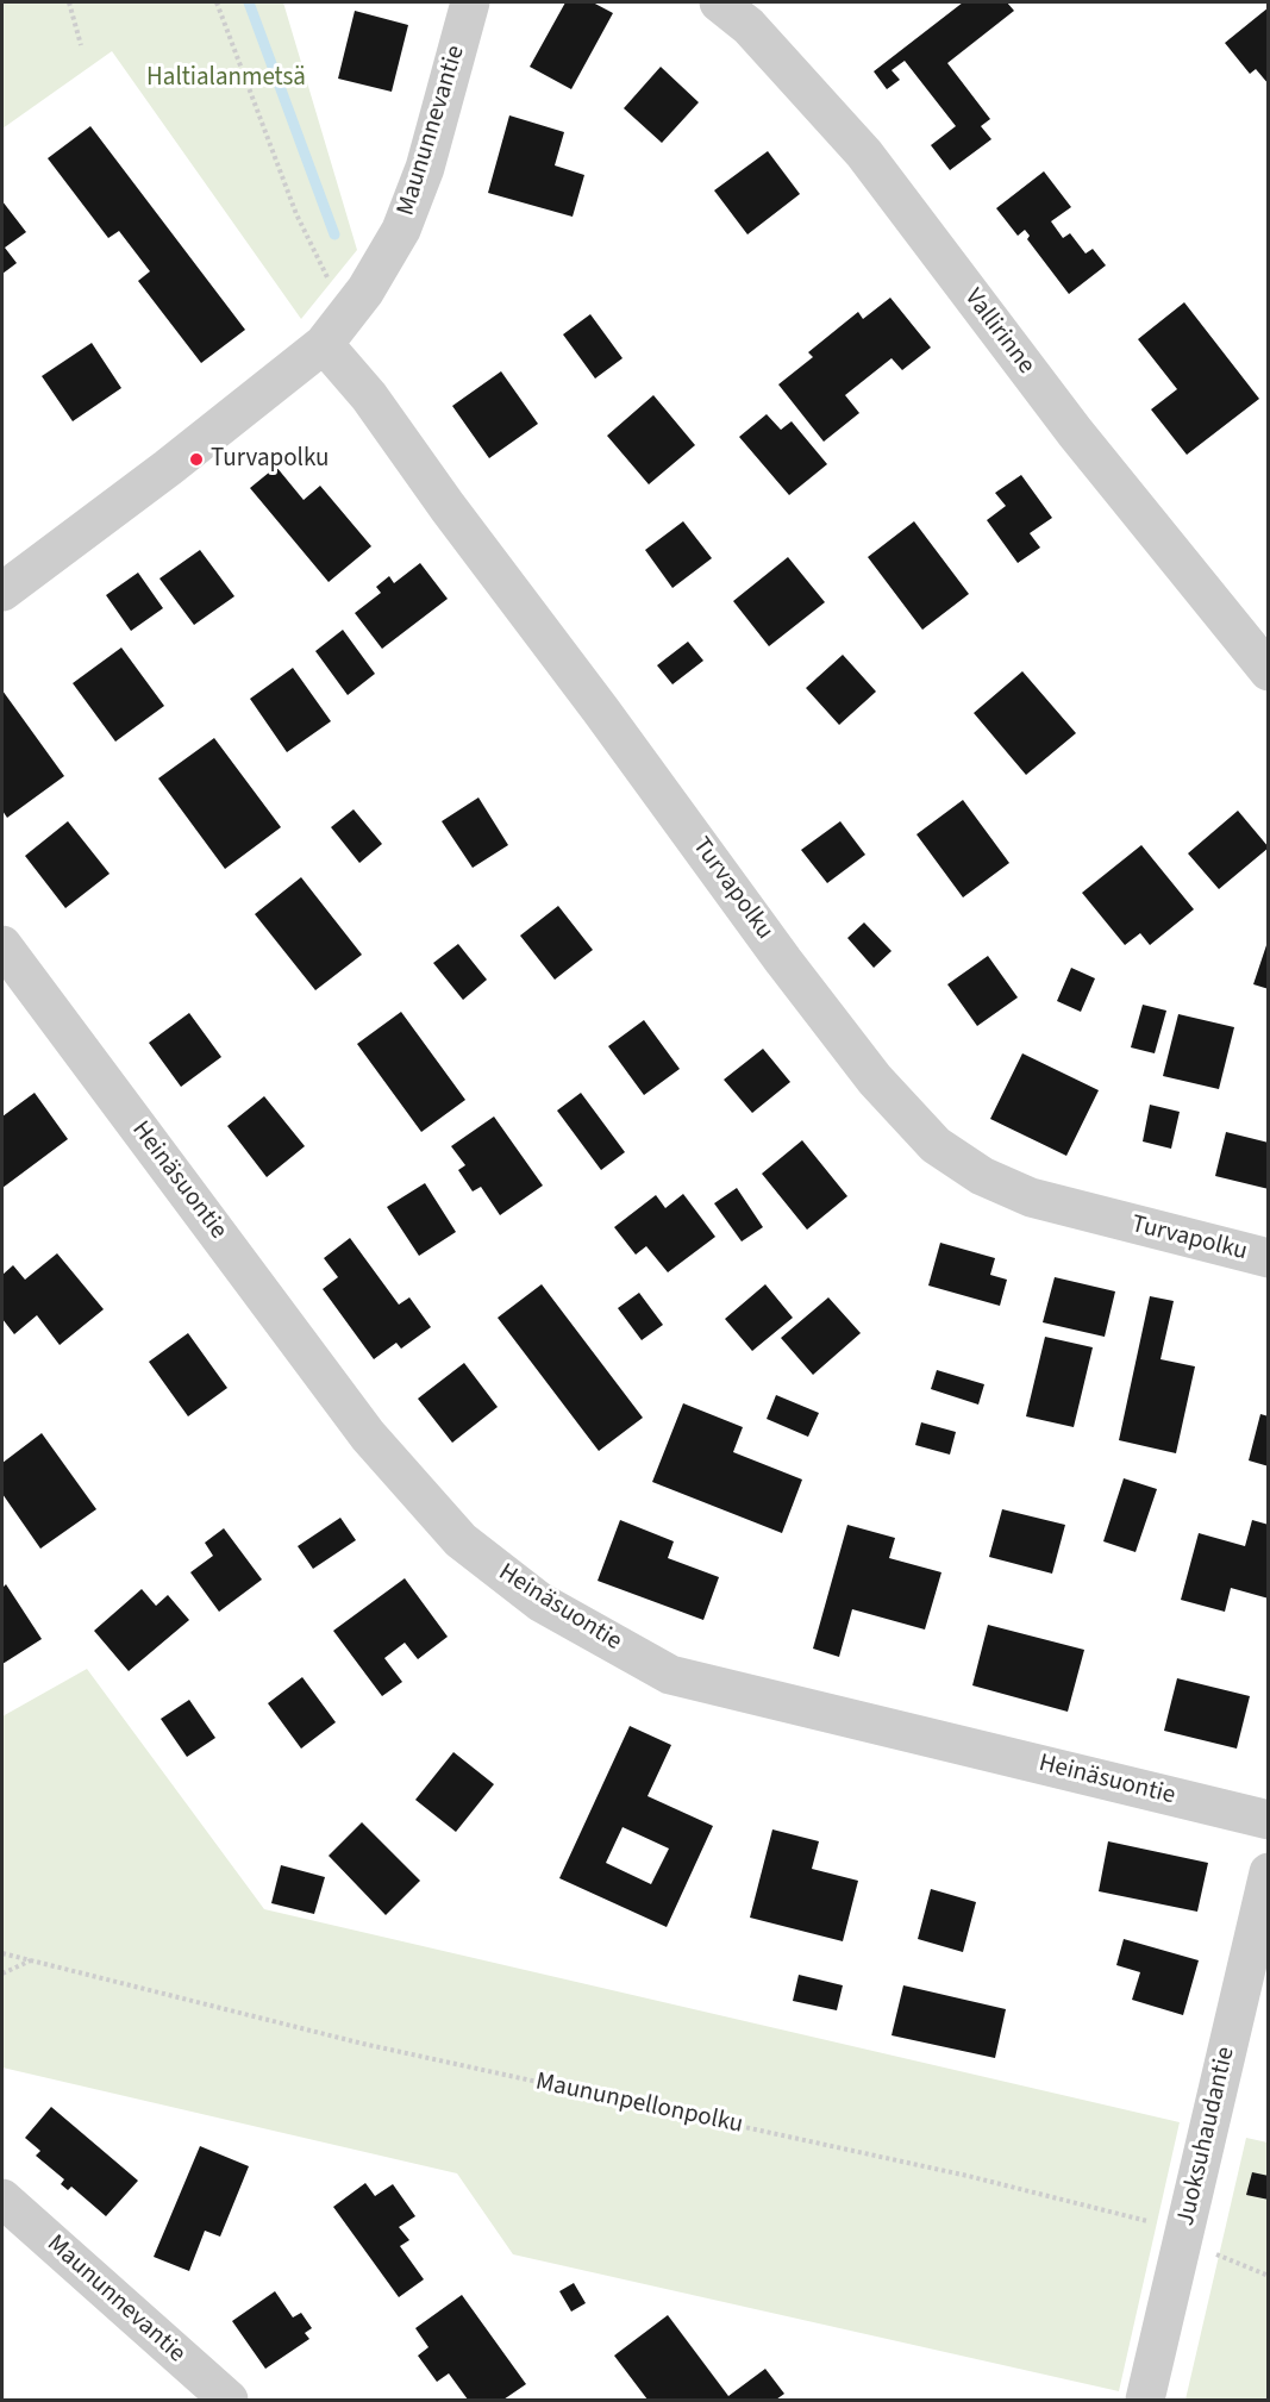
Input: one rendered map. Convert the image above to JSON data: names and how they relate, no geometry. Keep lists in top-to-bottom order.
{
  "streets": {
    "street": [
      "Maununnevantie",
      "Vallirinne",
      "Turvapolku",
      "Heinäsuontie",
      "Juoksuhaudantie"
    ],
    "path": ["Maununpellonpolku"]
  },
  "crossings": [
    ["Maununnevantie", "Turvapolku"],
    ["Maununpellonpolku", "Juoksuhaudantie"]
  ],
  "parks": ["Haltialanmetsä"],
  "places": ["Turvapolku"]
}
